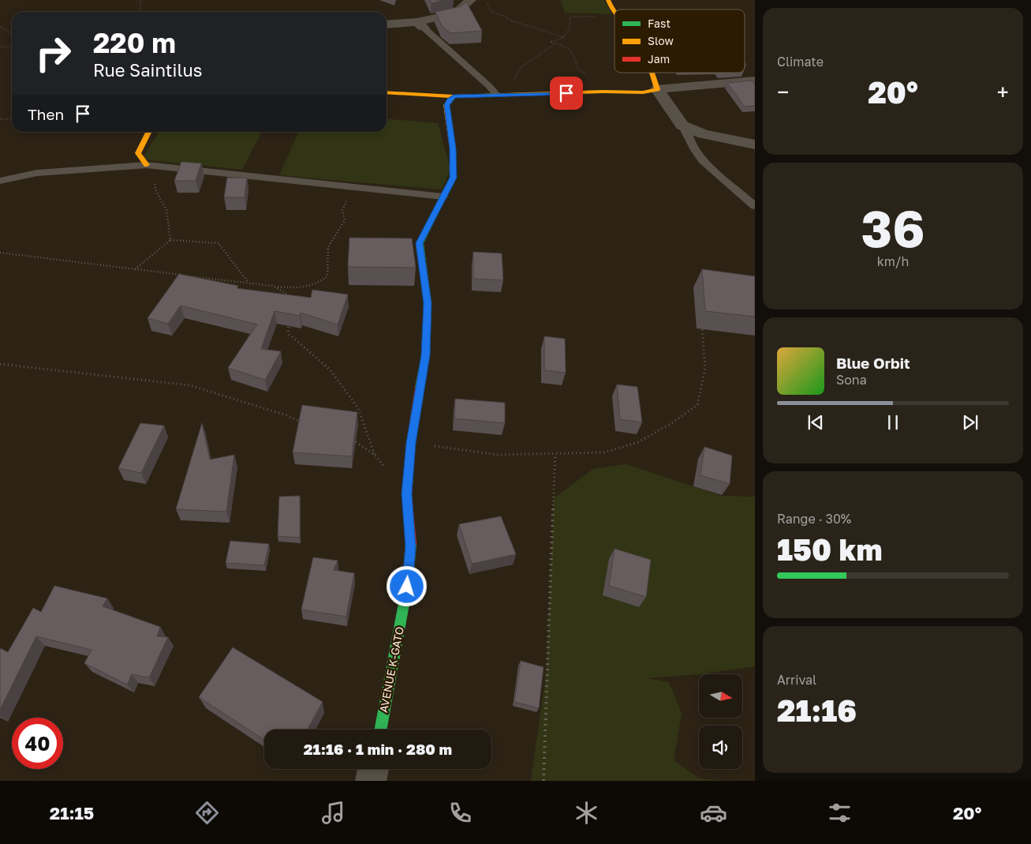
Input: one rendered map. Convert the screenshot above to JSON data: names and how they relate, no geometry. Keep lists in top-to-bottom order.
{
  "streets": {
    "street": ["AVENUE K-GATO"]
  },
  "legend": ["Fast", "Slow", "Jam"],
  "north": "right",
  "page": {
    "tile": [
      "Climate",
      ["36", "km/h"],
      ["Range · 30%", "150 km"],
      ["Arrival", "21:16"]
    ],
    "turn": ["220 m", "Rue Saintilus"],
    "heat": ["−", "20°", "+"],
    "then": "Then",
    "song": ["Blue Orbit", "Sona"],
    "limit": "40",
    "trip": "21:16 · 1 min · 280 m",
    "tabs": ["21:15", "20°"]
  }
}
